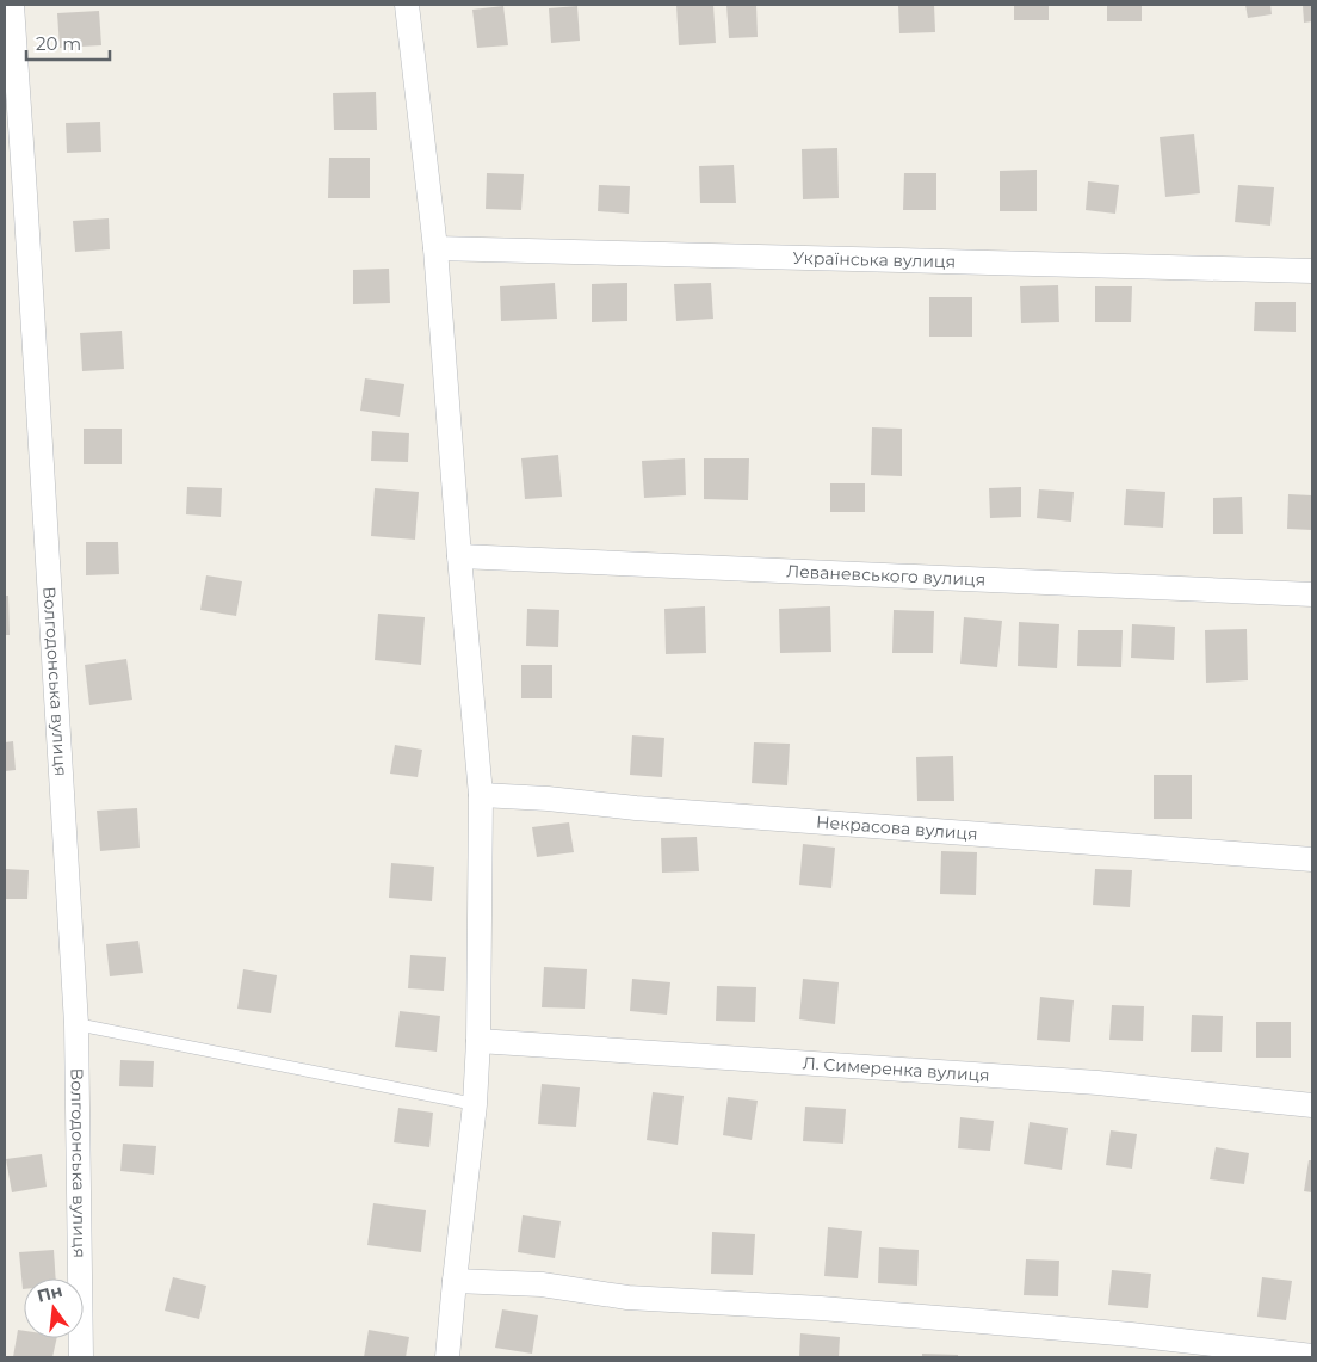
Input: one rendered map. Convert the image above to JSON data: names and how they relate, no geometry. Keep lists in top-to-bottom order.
{
  "streets": {
    "street": [
      "Українська вулиця",
      "Леваневського вулиця",
      "Волгодонська вулиця",
      "Некрасова вулиця",
      "Л. Симеренка вулиця"
    ]
  },
  "scale_bar": "20 m",
  "north": "top"
}
